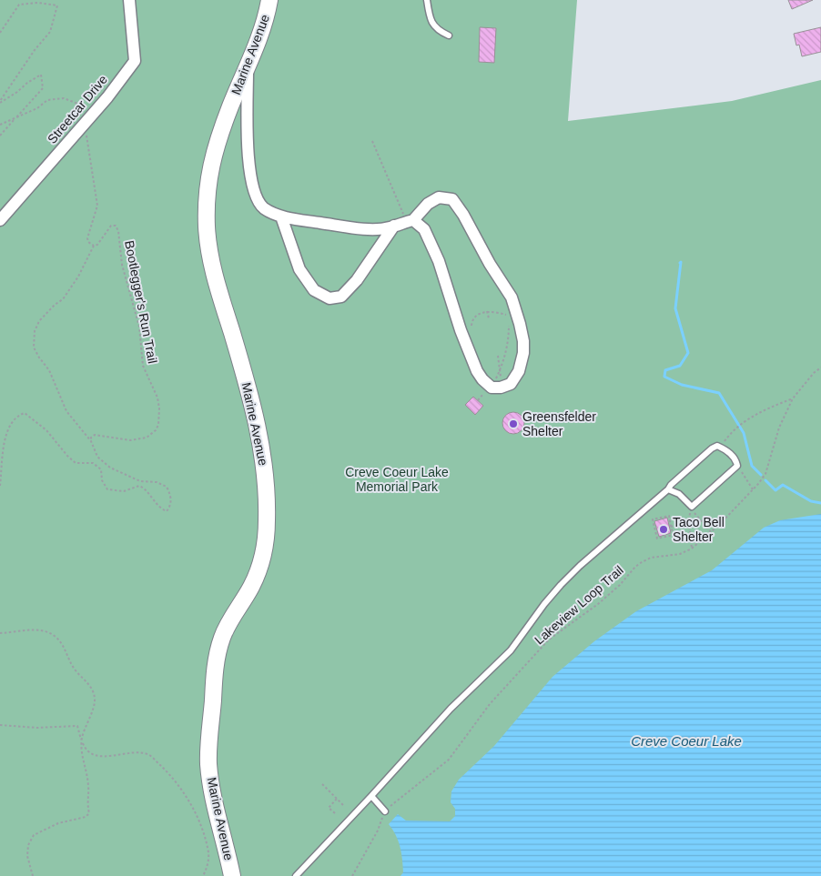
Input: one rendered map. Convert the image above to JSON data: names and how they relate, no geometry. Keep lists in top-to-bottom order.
{
  "streets": {
    "main road": ["Marine Avenue"],
    "street": ["Streetcar Drive"],
    "path": ["Bootlegger's Run Trail", "Lakeview Loop Trail"]
  },
  "water": ["Creve Coeur Lake"],
  "parks": ["Creve Coeur Lake Memorial Park"],
  "places": ["Greensfelder Shelter", "Taco Bell Shelter"]
}
